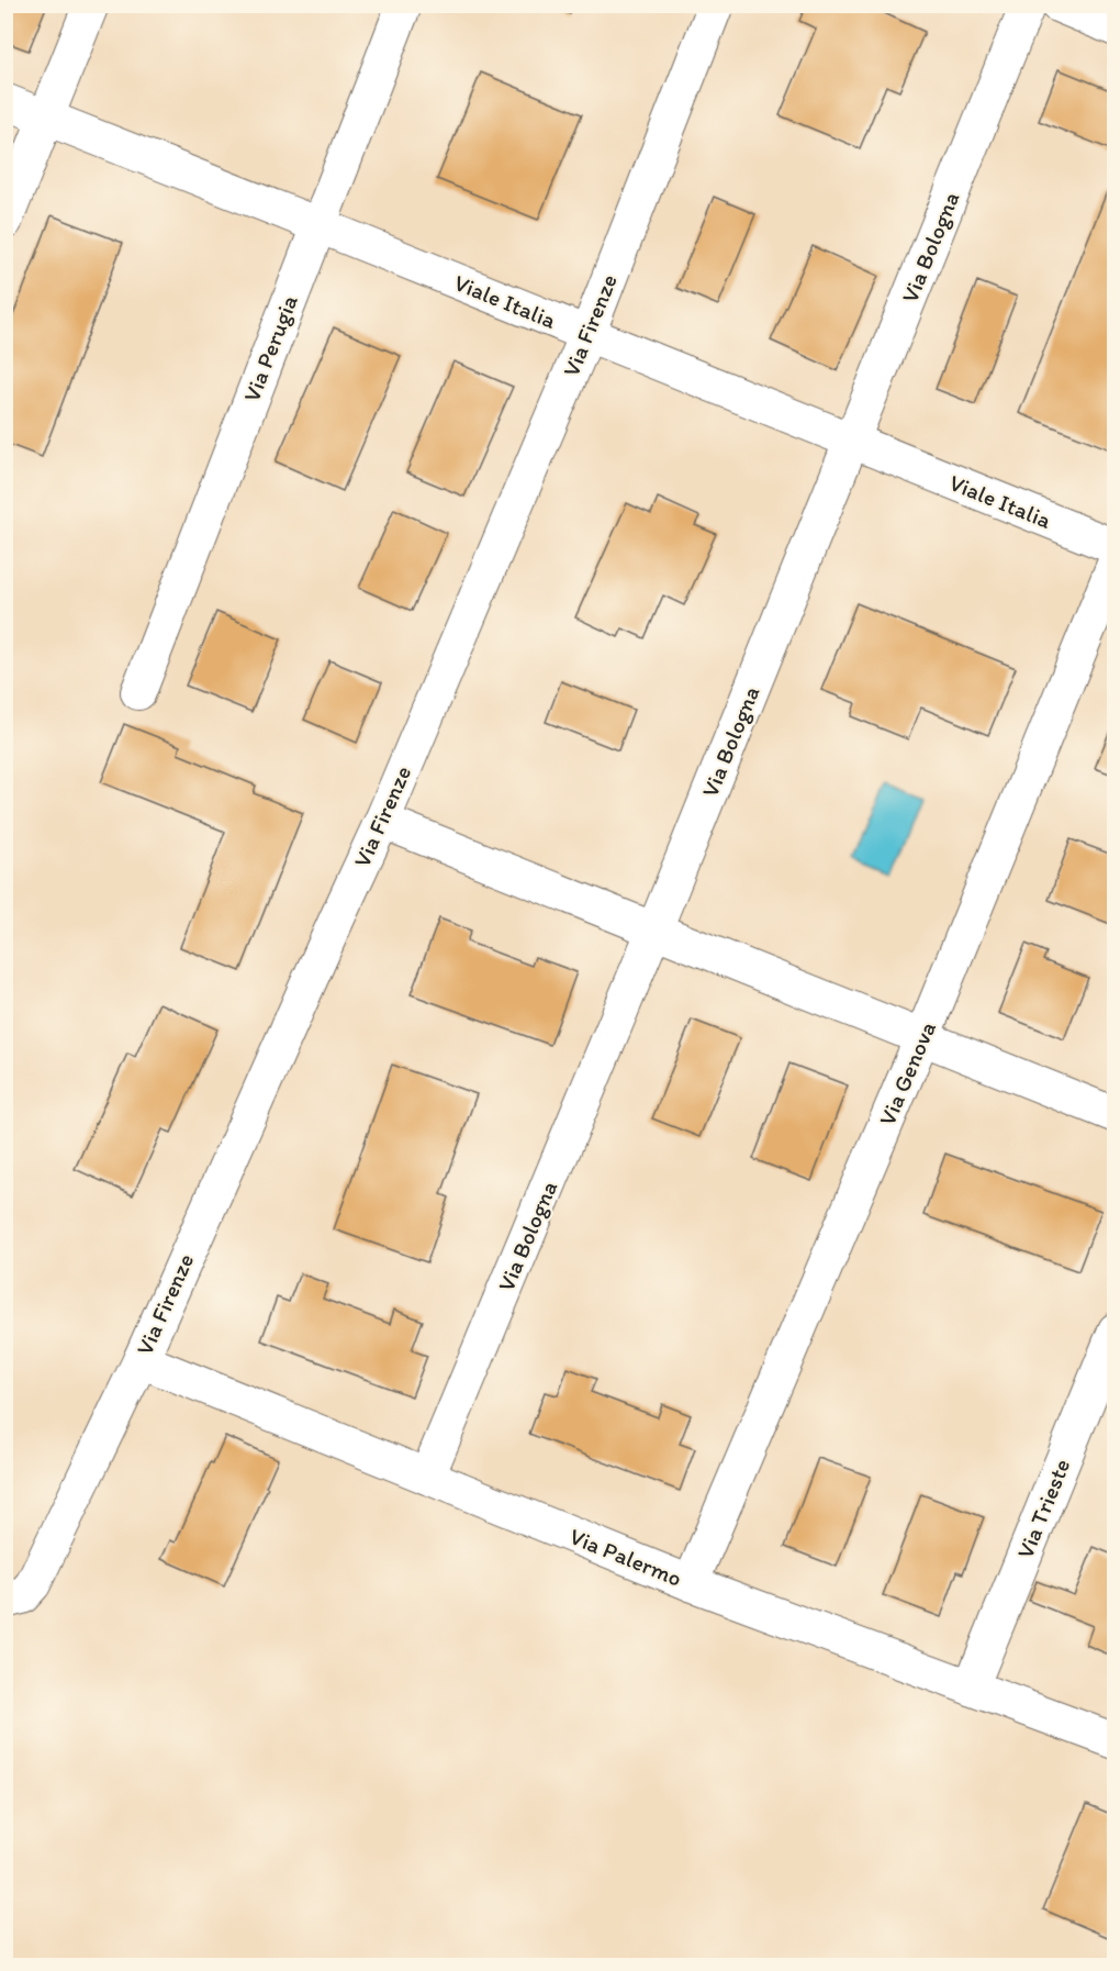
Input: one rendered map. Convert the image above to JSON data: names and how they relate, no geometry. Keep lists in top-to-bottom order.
{
  "streets": {
    "street": [
      "Via Bologna",
      "Viale Italia",
      "Via Firenze",
      "Via Perugia",
      "Via Genova",
      "Via Trieste",
      "Via Palermo"
    ]
  },
  "crossings": [
    ["Via Bologna", "Viale Italia"],
    ["Via Bologna", "Via Palermo"],
    ["Viale Italia", "Via Firenze"],
    ["Viale Italia", "Via Perugia"],
    ["Via Firenze", "Via Palermo"],
    ["Via Genova", "Via Palermo"],
    ["Via Trieste", "Via Palermo"]
  ]
}
